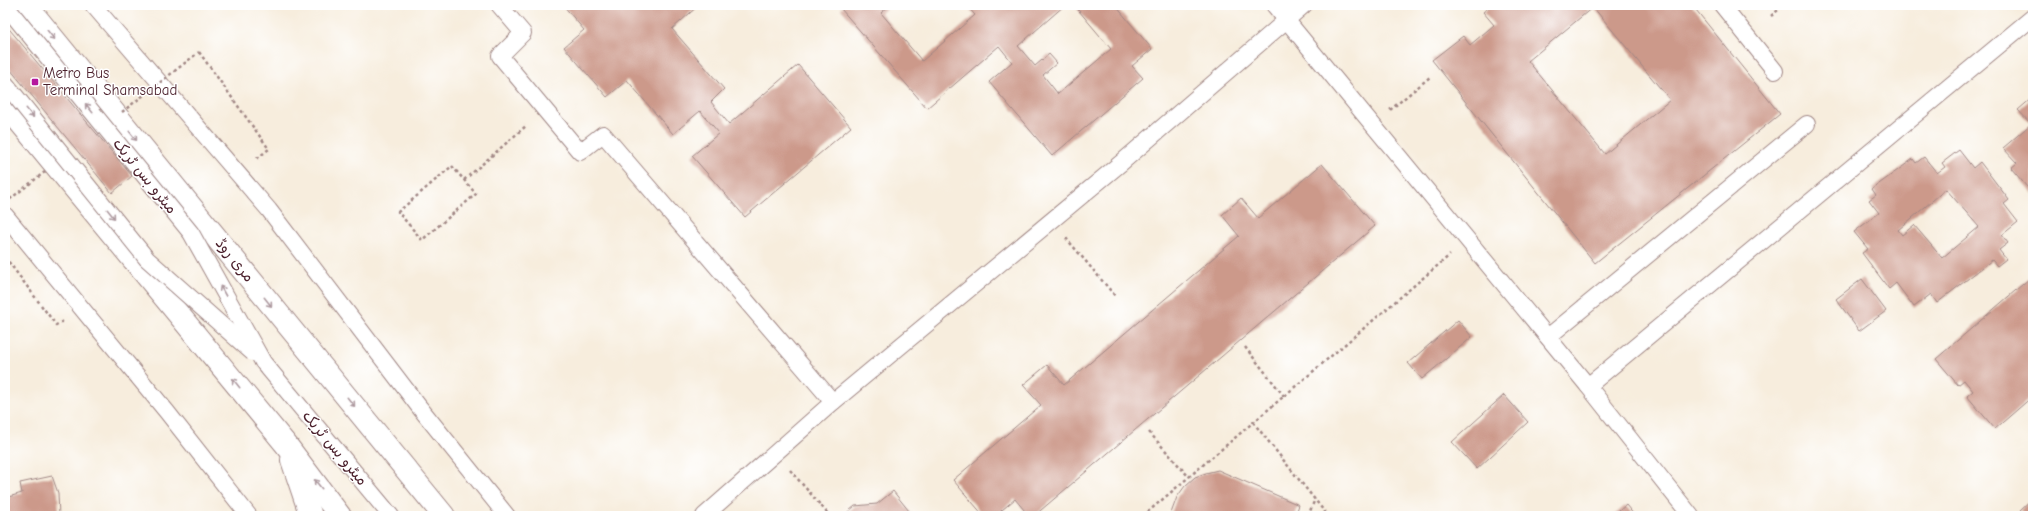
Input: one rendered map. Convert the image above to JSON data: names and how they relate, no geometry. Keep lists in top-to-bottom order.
{
  "streets": {
    "main road": ["مری روڈ"],
    "lane": ["میٹرو بس ٹریک"]
  },
  "places": {
    "transit": ["Metro Bus Terminal Shamsabad"]
  }
}
